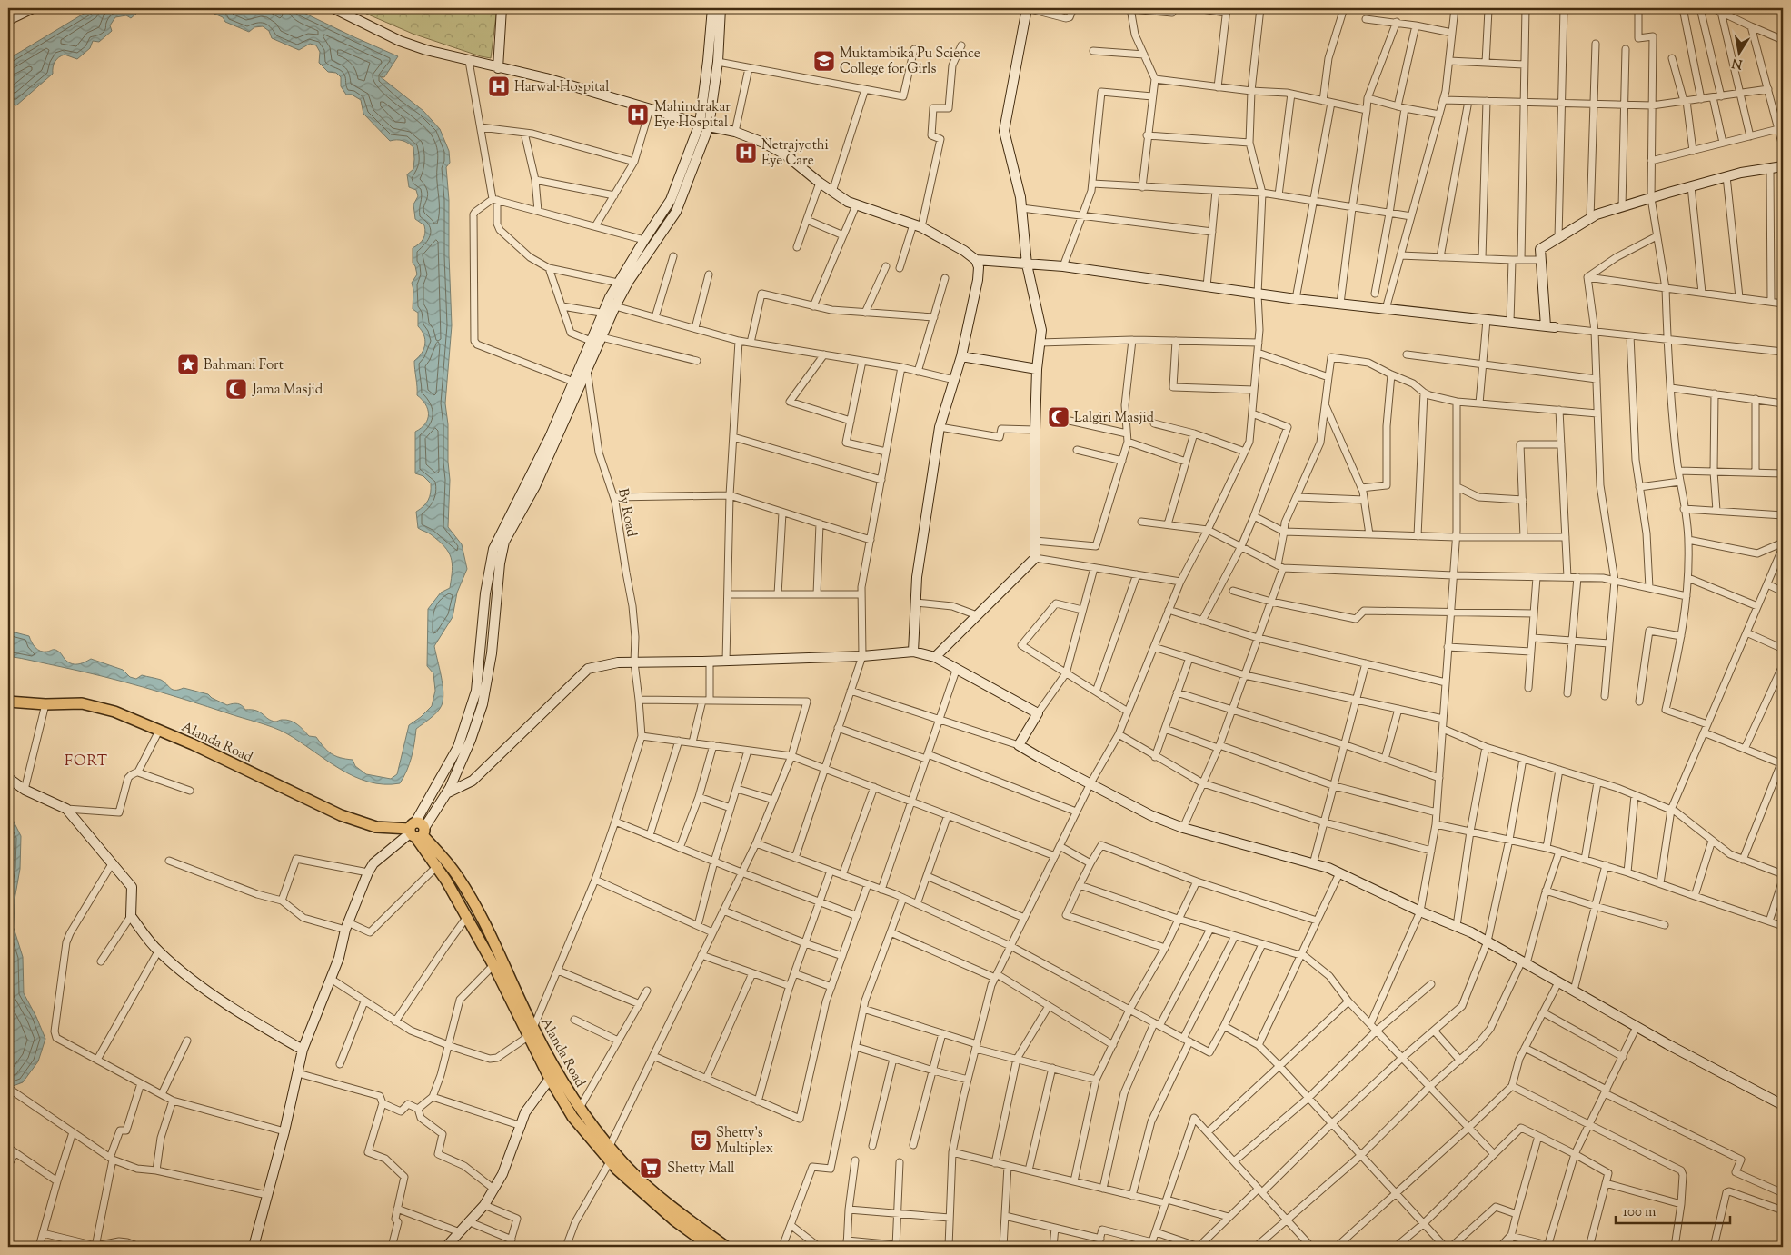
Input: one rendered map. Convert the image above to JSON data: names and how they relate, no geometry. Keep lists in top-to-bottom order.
{
  "streets": {
    "main road": ["Alanda Road"],
    "street": ["By Road"]
  },
  "districts": ["FORT"],
  "places": {
    "school or university": ["Muktambika Pu Science College for Girls"],
    "hospital": ["Harwal Hospital", "Mahindrakar Eye Hospital", "Netrajyothi Eye Care"],
    "place": ["Bahmani Fort"],
    "mosque": ["Jama Masjid", "Lalgiri Masjid"],
    "theatre": ["Shetty's Multiplex"],
    "supermarket": ["Shetty Mall"]
  },
  "scale_bar": "100 m",
  "north": "bottom"
}
